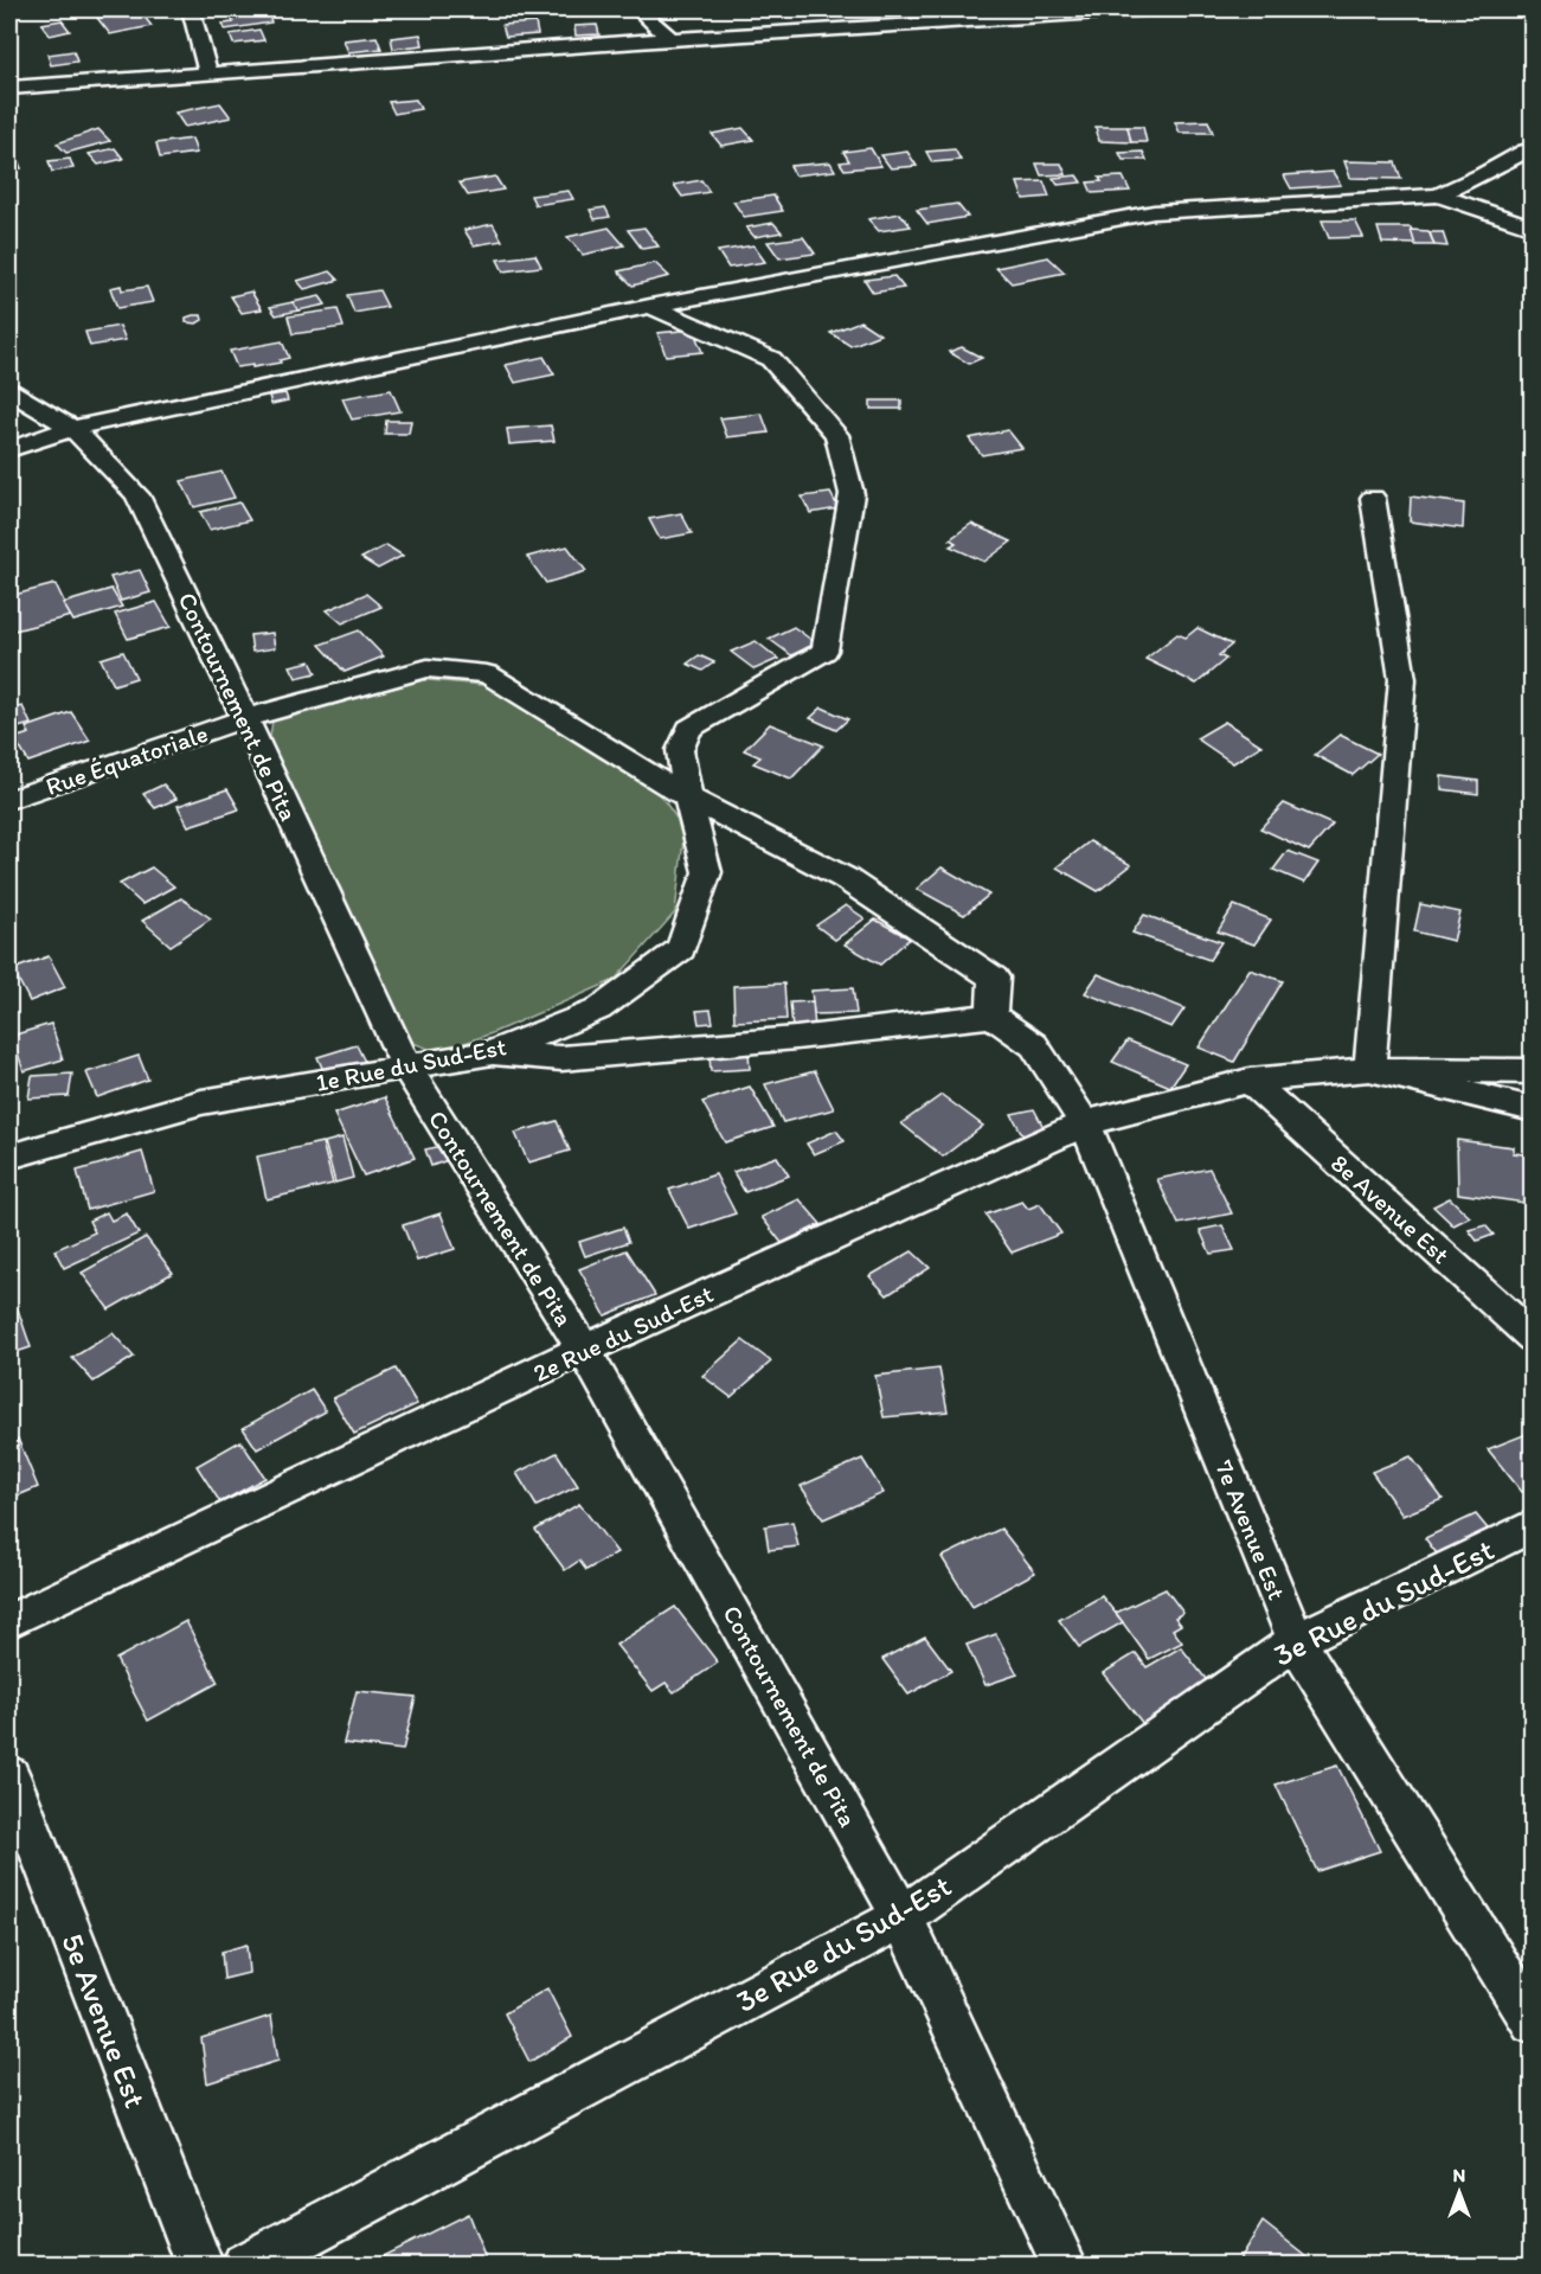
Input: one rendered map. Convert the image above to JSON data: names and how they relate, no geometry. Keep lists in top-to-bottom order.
{
  "streets": {
    "street": [
      "Contournement de Pita",
      "Rue Équatoriale",
      "1e Rue du Sud-Est",
      "8e Avenue Est",
      "2e Rue du Sud-Est",
      "7e Avenue Est",
      "3e Rue du Sud-Est",
      "5e Avenue Est"
    ]
  },
  "crossings": [
    ["Contournement de Pita", "Rue Équatoriale"],
    ["Contournement de Pita", "1e Rue du Sud-Est"],
    ["Contournement de Pita", "2e Rue du Sud-Est"],
    ["Contournement de Pita", "3e Rue du Sud-Est"],
    ["Rue Équatoriale", "1e Rue du Sud-Est"],
    ["Rue Équatoriale", "7e Avenue Est"],
    ["8e Avenue Est", "2e Rue du Sud-Est"],
    ["2e Rue du Sud-Est", "7e Avenue Est"],
    ["7e Avenue Est", "3e Rue du Sud-Est"]
  ],
  "north": "top"
}
